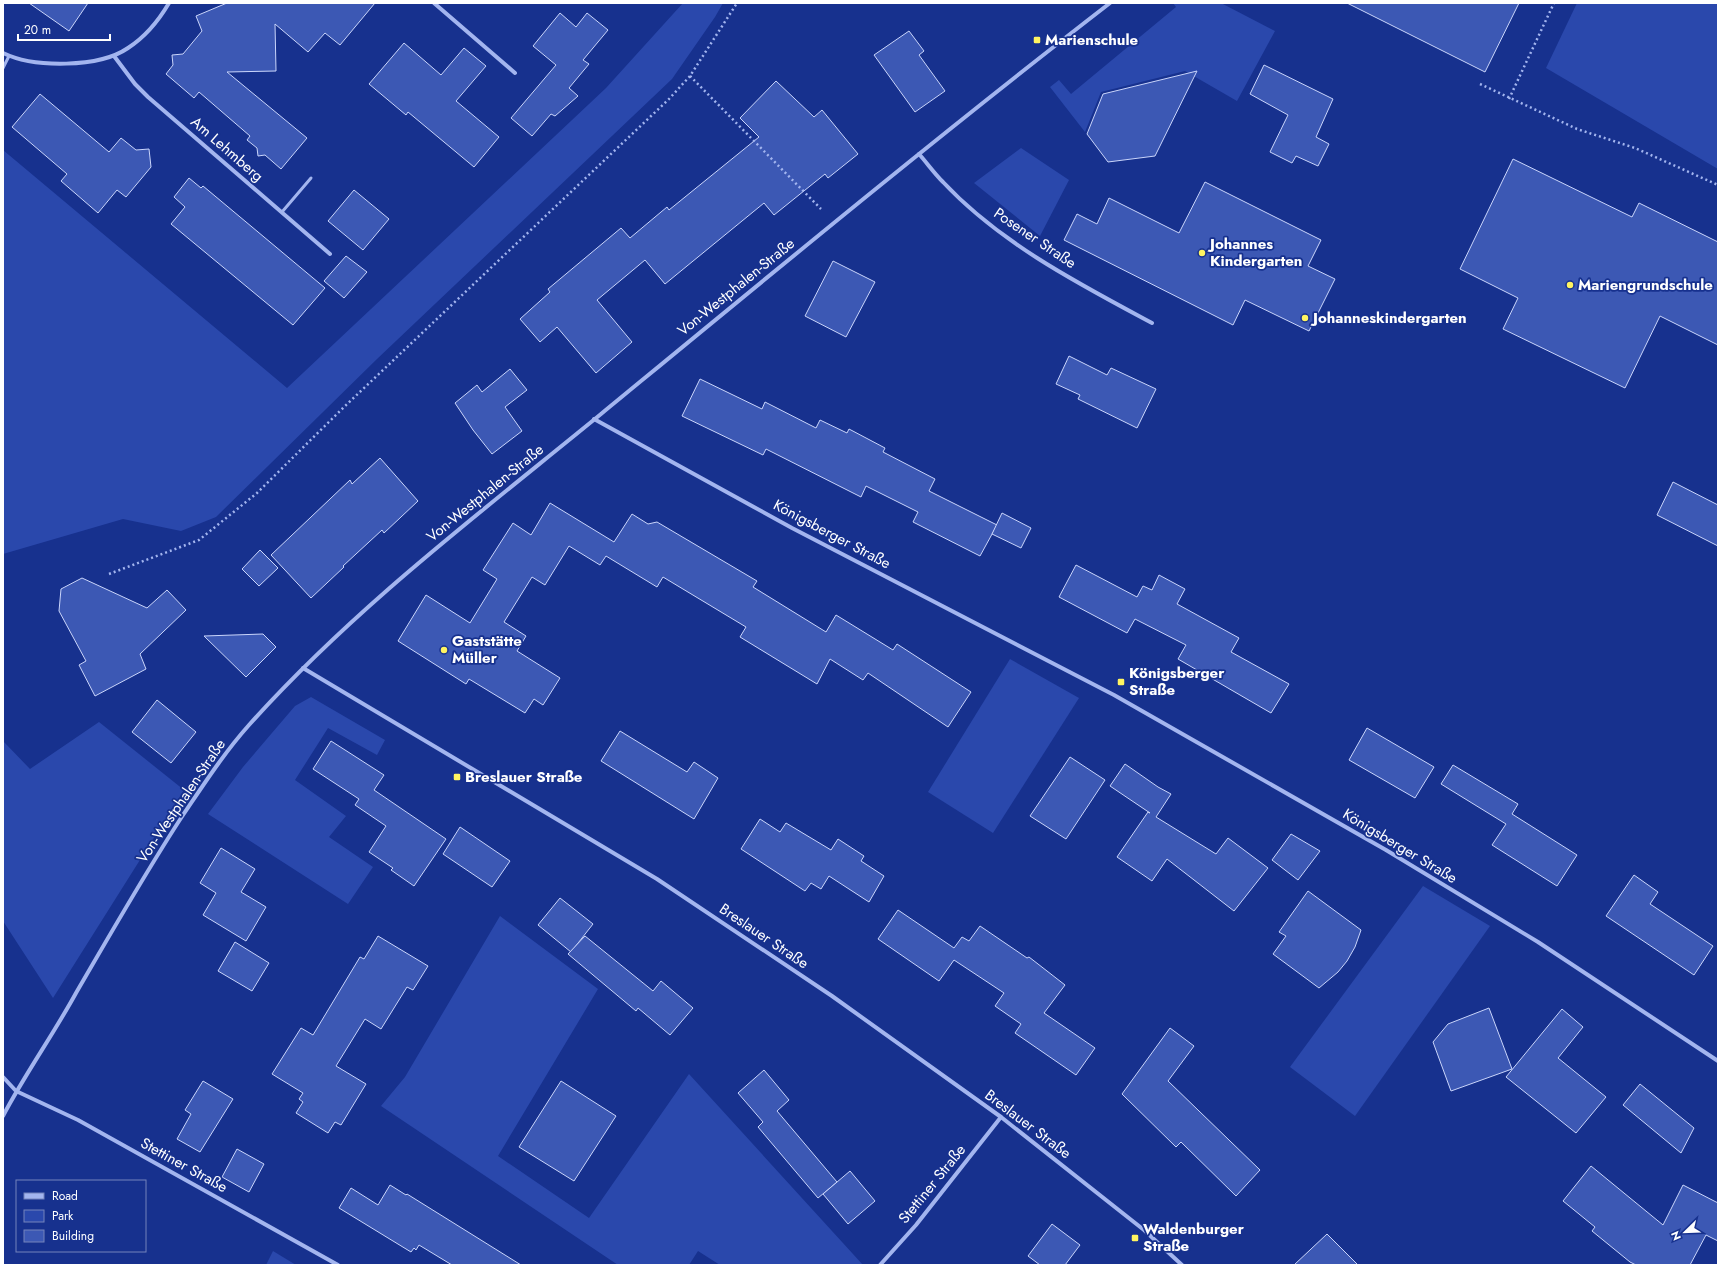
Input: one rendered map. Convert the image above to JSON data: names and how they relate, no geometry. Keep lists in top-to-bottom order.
{
  "streets": {
    "street": [
      "Am Lehmberg",
      "Posener Straße",
      "Von-Westphalen-Straße",
      "Königsberger Straße",
      "Breslauer Straße",
      "Stettiner Straße"
    ]
  },
  "crossings": [
    ["Posener Straße", "Von-Westphalen-Straße"],
    ["Von-Westphalen-Straße", "Königsberger Straße"],
    ["Von-Westphalen-Straße", "Breslauer Straße"],
    ["Von-Westphalen-Straße", "Stettiner Straße"],
    ["Breslauer Straße", "Stettiner Straße"]
  ],
  "places": {
    "transit": [
      "Marienschule",
      "Königsberger Straße",
      "Breslauer Straße",
      "Waldenburger Straße"
    ],
    "other": [
      "Johannes Kindergarten",
      "Mariengrundschule",
      "Johanneskindergarten",
      "Gaststätte Müller"
    ]
  },
  "legend": ["Road", "Park", "Building"],
  "scale_bar": "20 m",
  "north": "bottom left"
}
